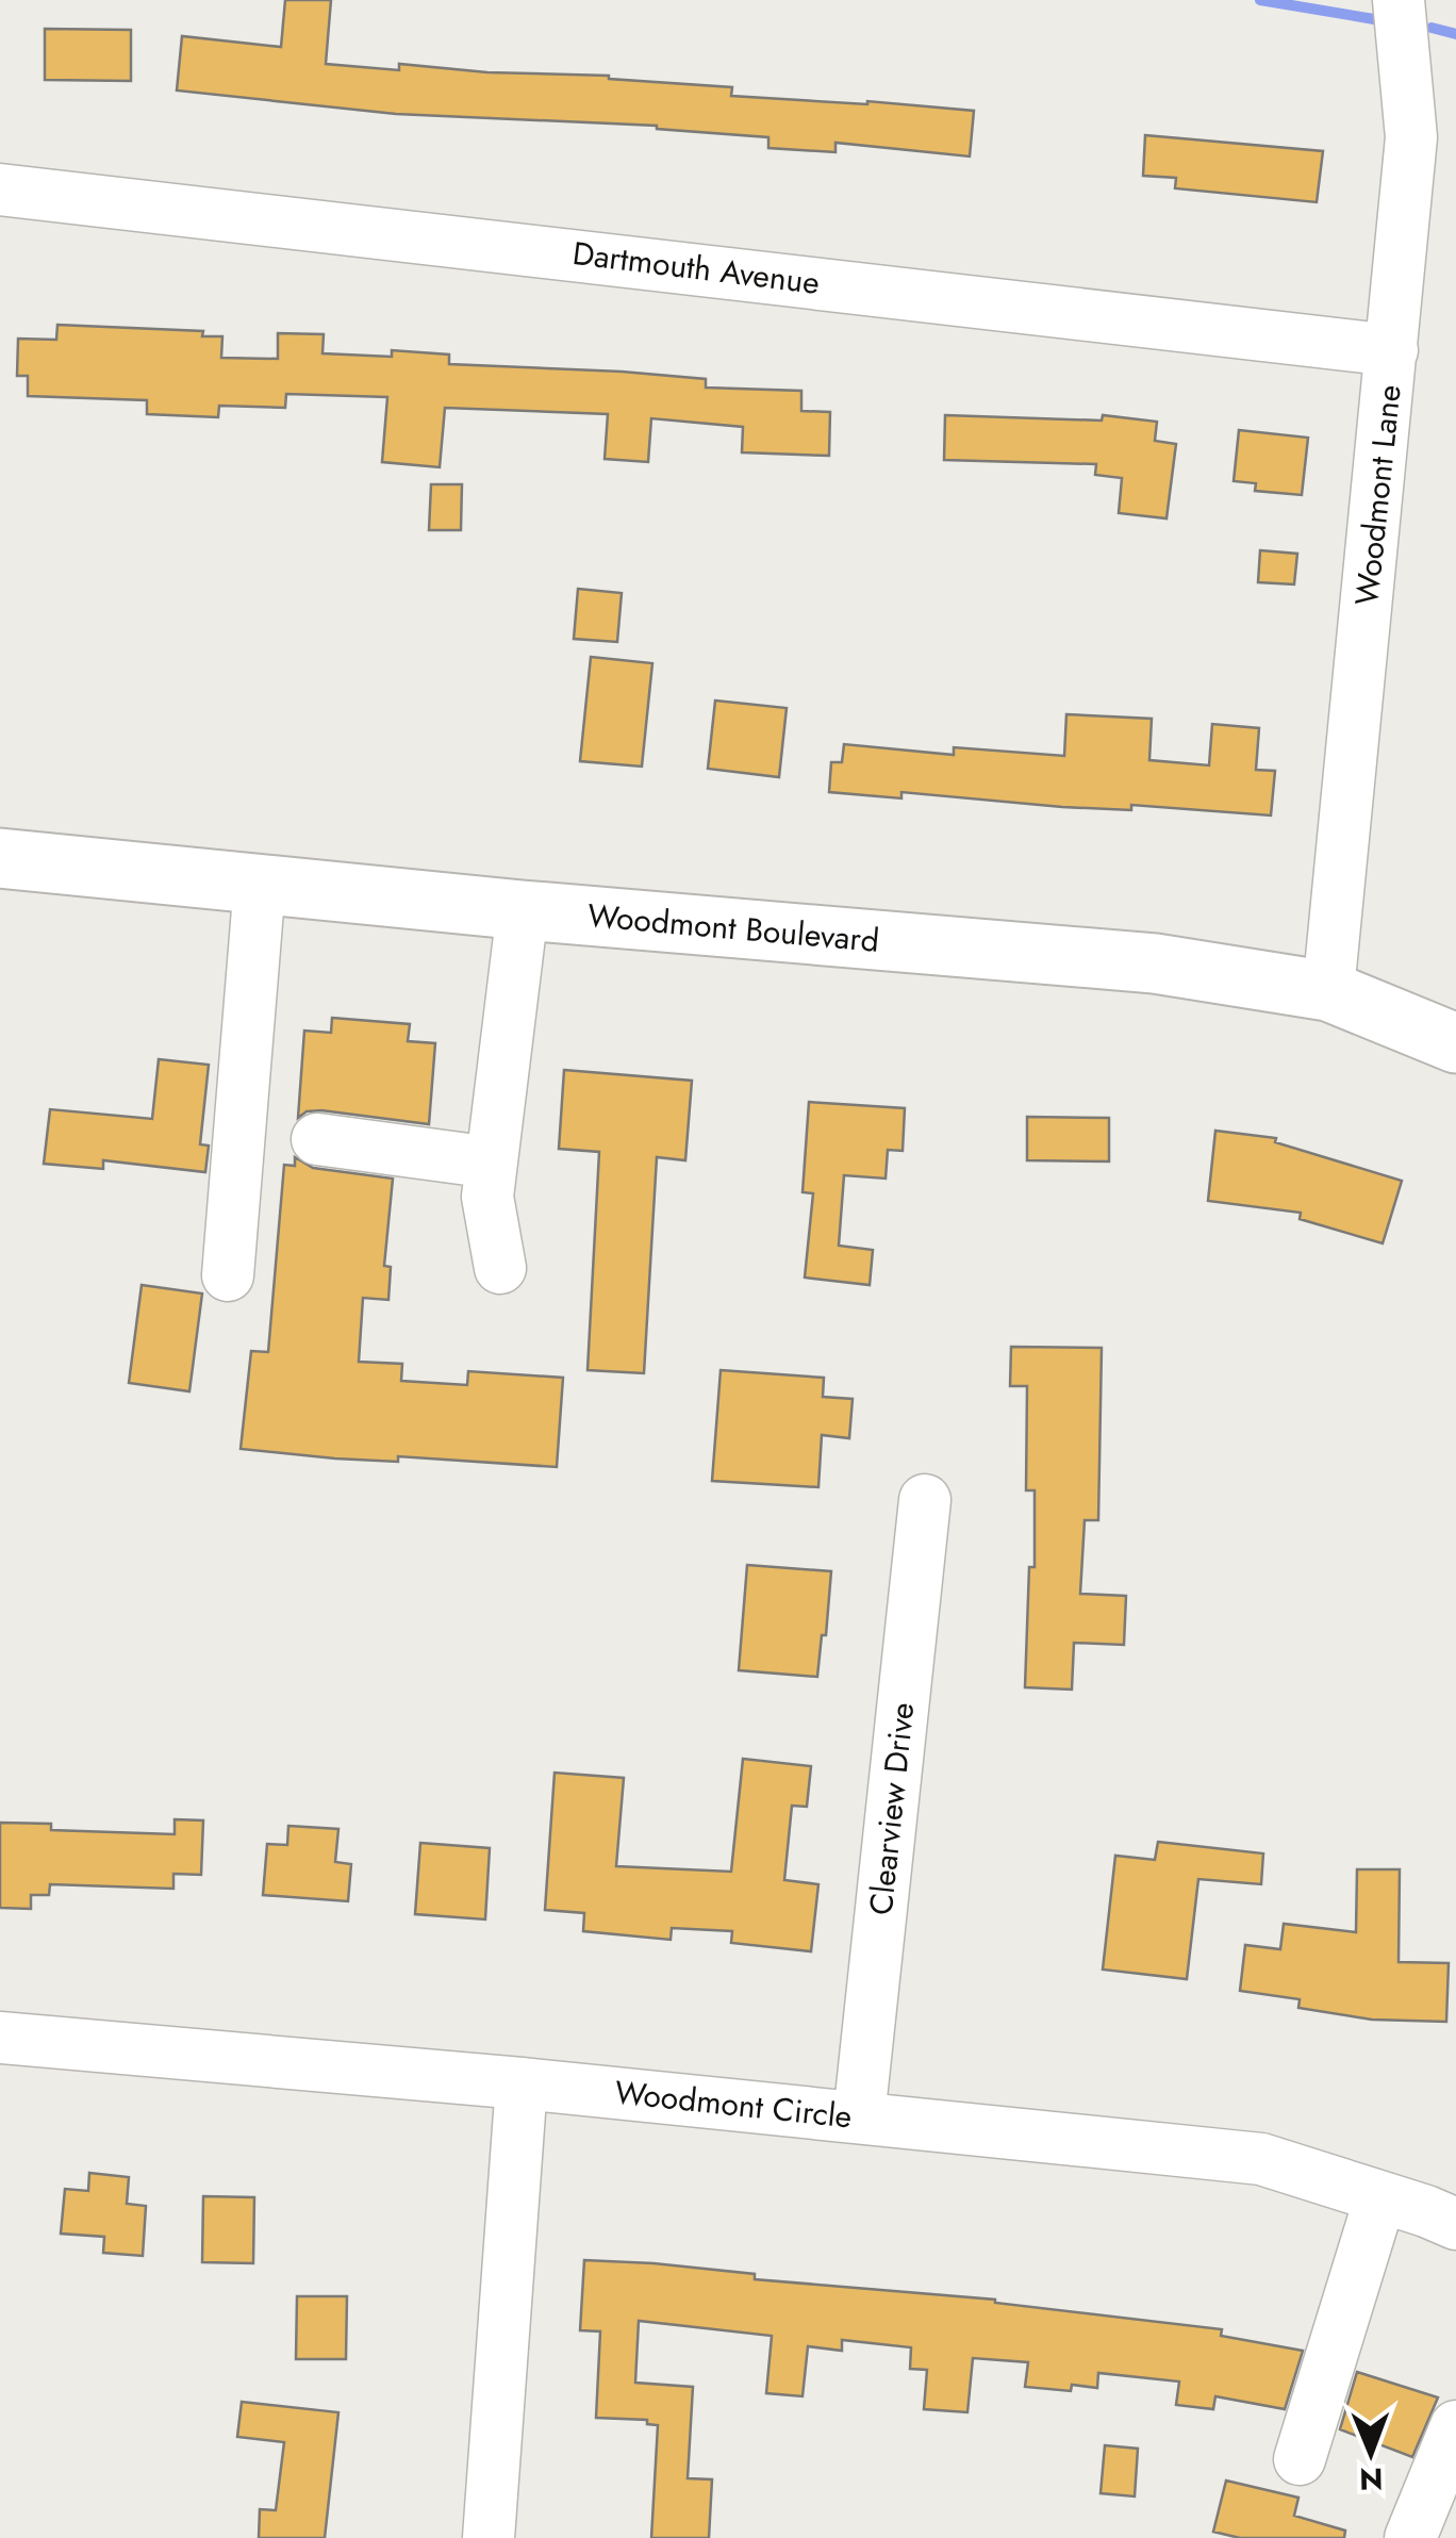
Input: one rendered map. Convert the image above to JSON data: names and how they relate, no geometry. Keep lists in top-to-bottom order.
{
  "streets": {
    "main road": ["Woodmont Boulevard"],
    "street": [
      "Dartmouth Avenue",
      "Woodmont Lane",
      "Clearview Drive",
      "Woodmont Circle"
    ]
  },
  "crossings": [
    ["Dartmouth Avenue", "Woodmont Lane"],
    ["Woodmont Lane", "Woodmont Boulevard"],
    ["Clearview Drive", "Woodmont Circle"]
  ],
  "north": "bottom"
}
